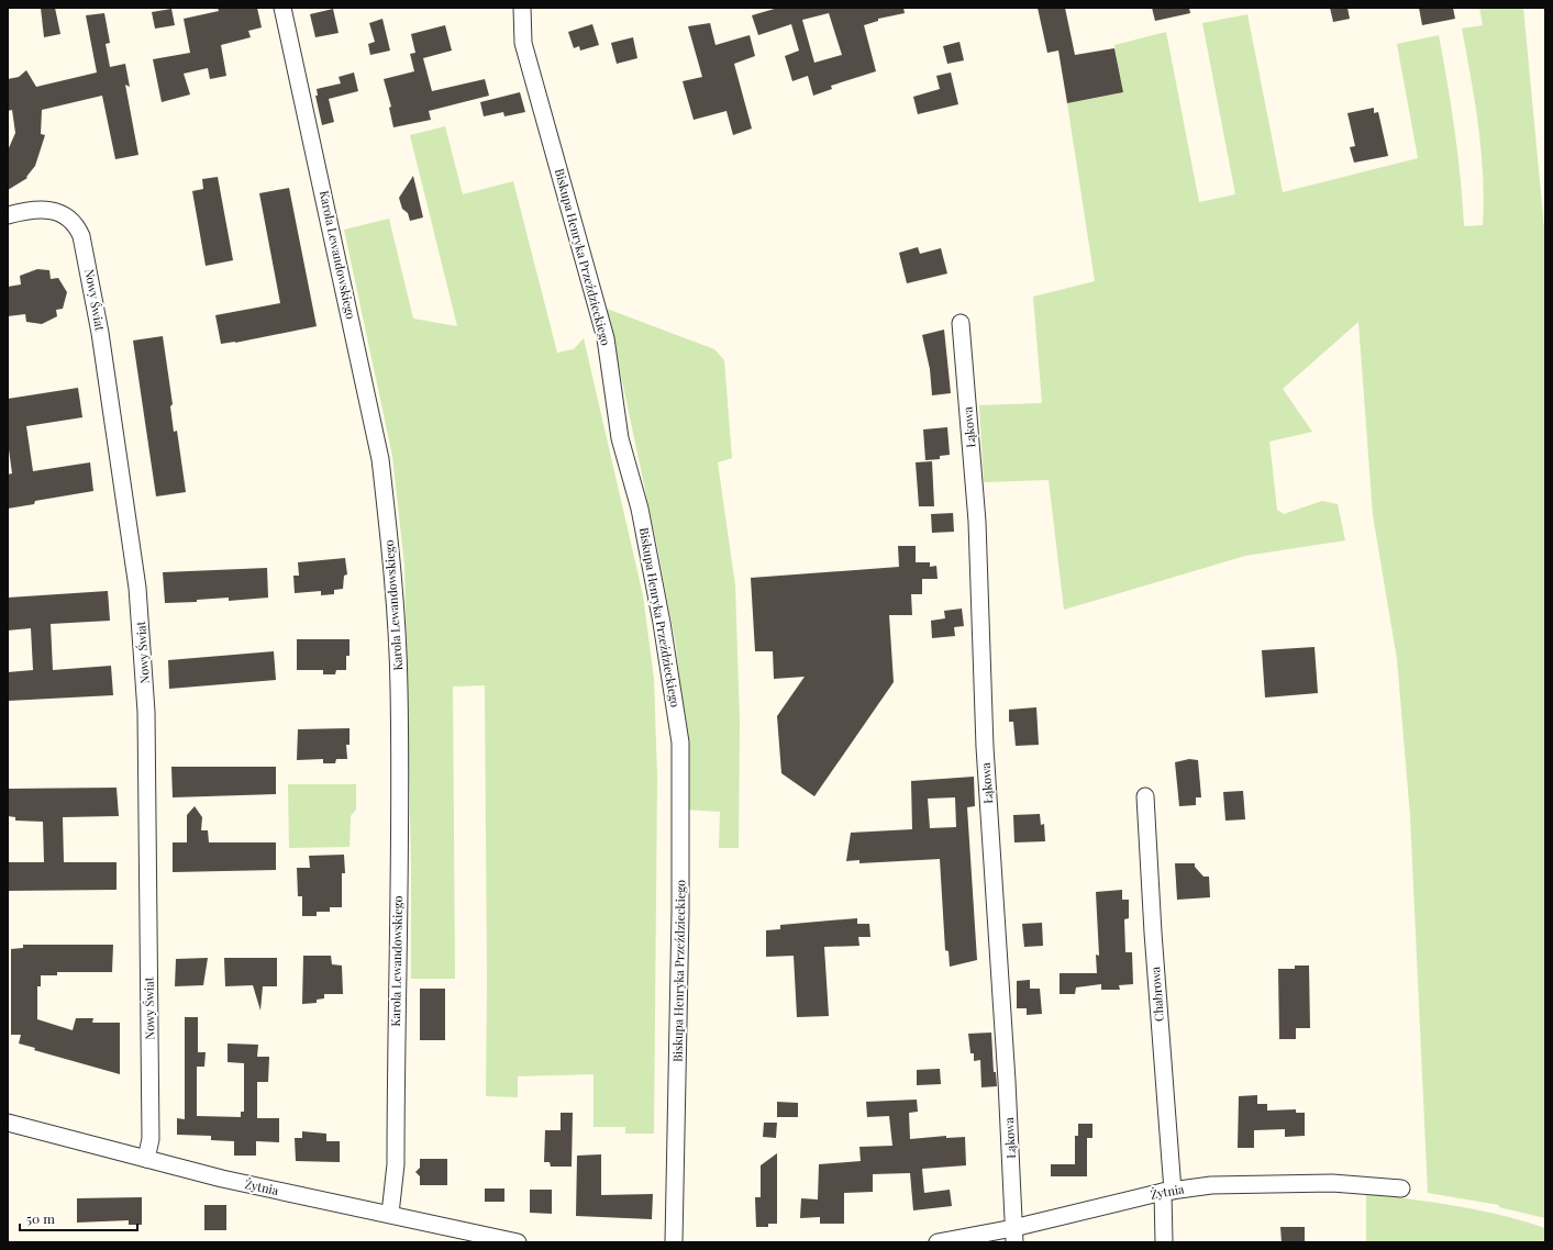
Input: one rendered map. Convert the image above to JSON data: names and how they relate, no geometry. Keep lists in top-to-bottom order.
{
  "streets": {
    "street": [
      "Karola Lewandowskiego",
      "Biskupa Henryka Przeździeckiego",
      "Nowy Świat",
      "Łąkowa",
      "Chabrowa",
      "Żytnia"
    ]
  },
  "crossings": [
    ["Karola Lewandowskiego", "Żytnia"],
    ["Nowy Świat", "Żytnia"],
    ["Łąkowa", "Żytnia"],
    ["Chabrowa", "Żytnia"]
  ],
  "scale_bar": "50 m"
}
